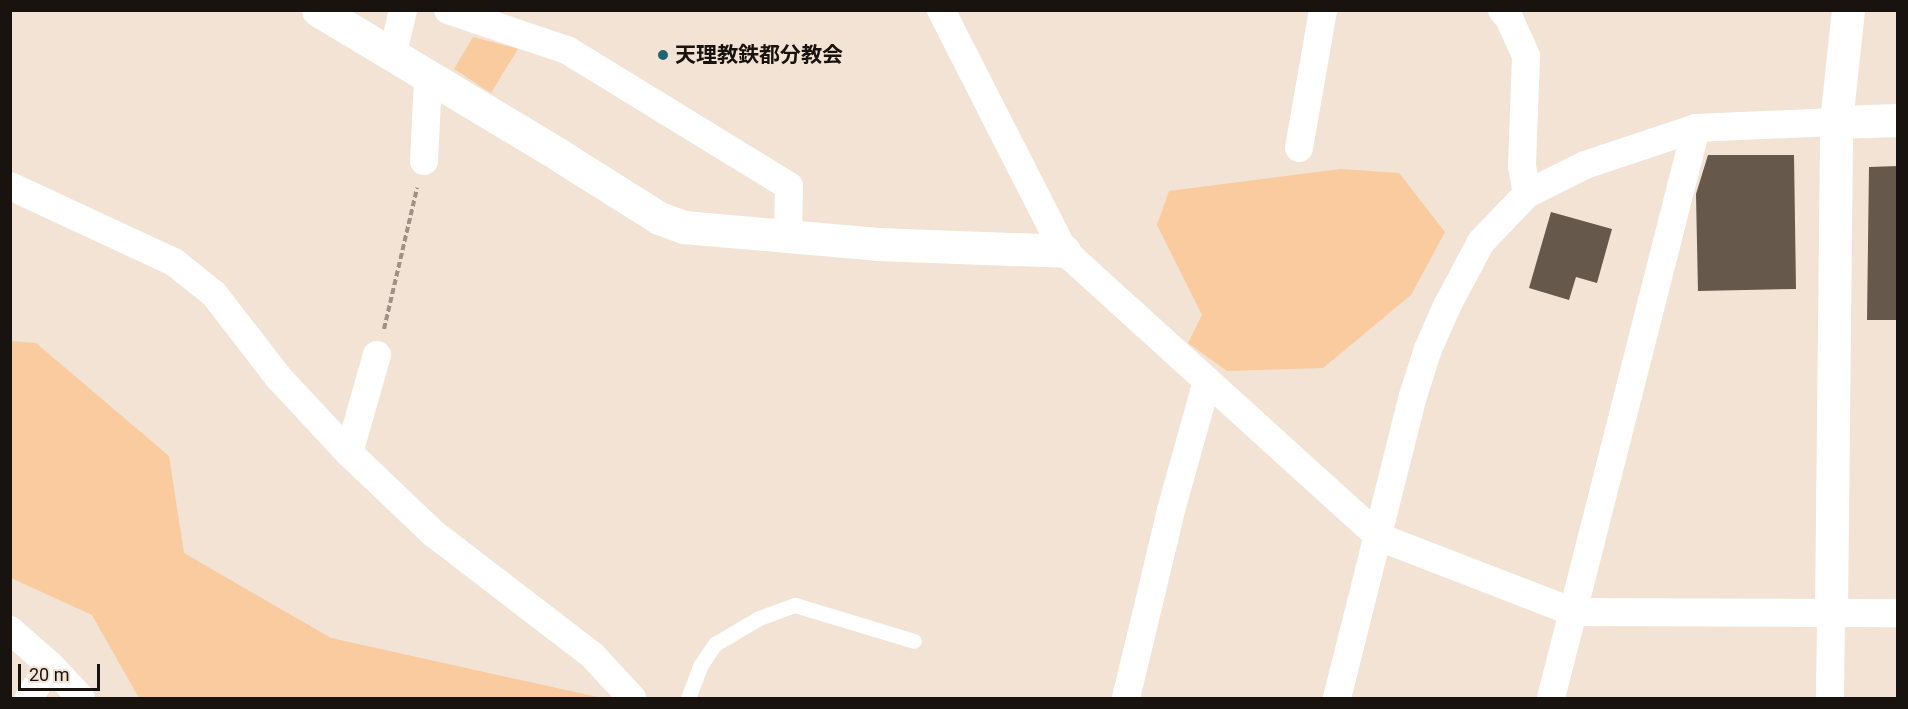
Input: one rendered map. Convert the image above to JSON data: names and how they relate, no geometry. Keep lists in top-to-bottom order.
{
  "places": ["天理教鉄都分教会"],
  "scale_bar": "20 m"
}
